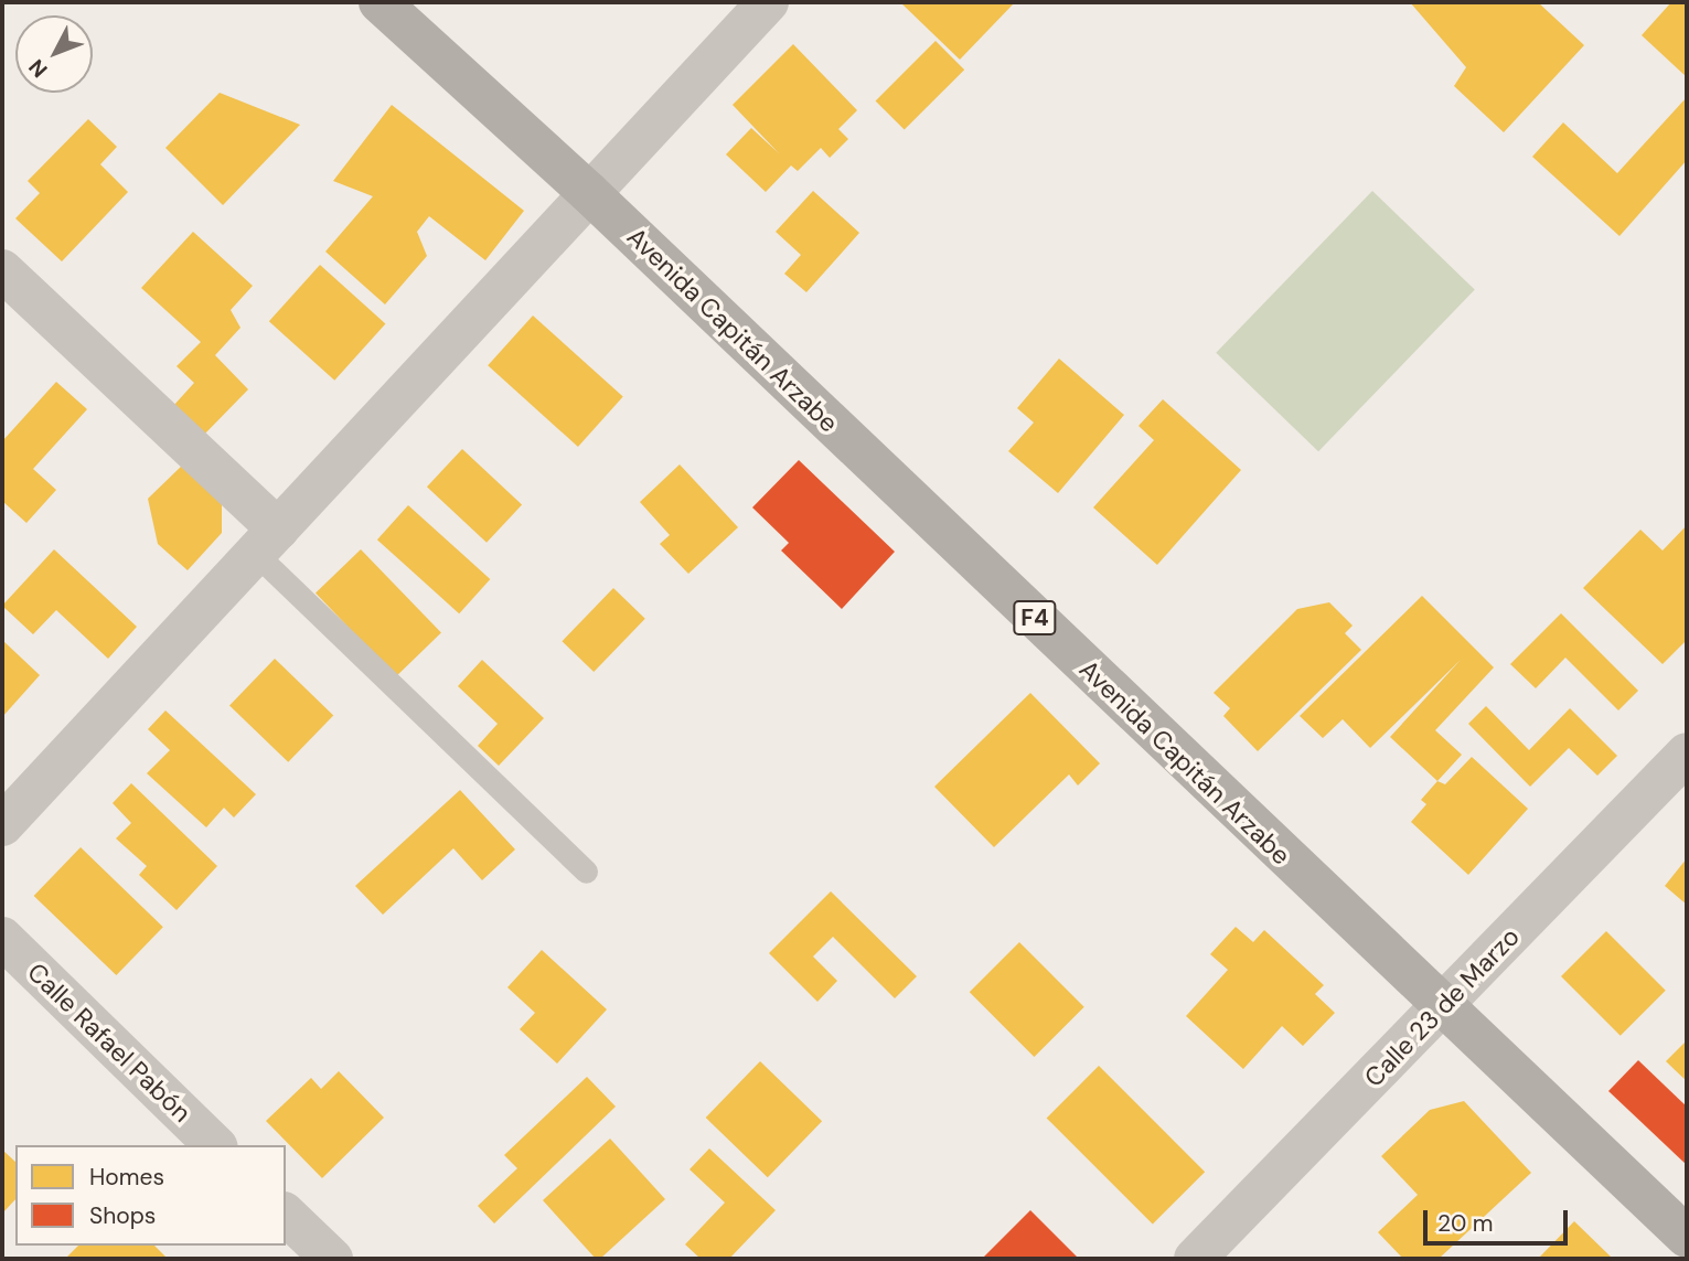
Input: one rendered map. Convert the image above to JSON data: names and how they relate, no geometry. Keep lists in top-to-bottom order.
{
  "streets": {
    "highway": ["Avenida Capitán Arzabe", "F4"],
    "street": ["Calle 23 de Marzo", "Calle Rafael Pabón"]
  },
  "crossings": [
    ["Avenida Capitán Arzabe", "Calle 23 de Marzo"]
  ],
  "legend": ["Homes", "Shops"],
  "scale_bar": "20 m",
  "north": "bottom left"
}
